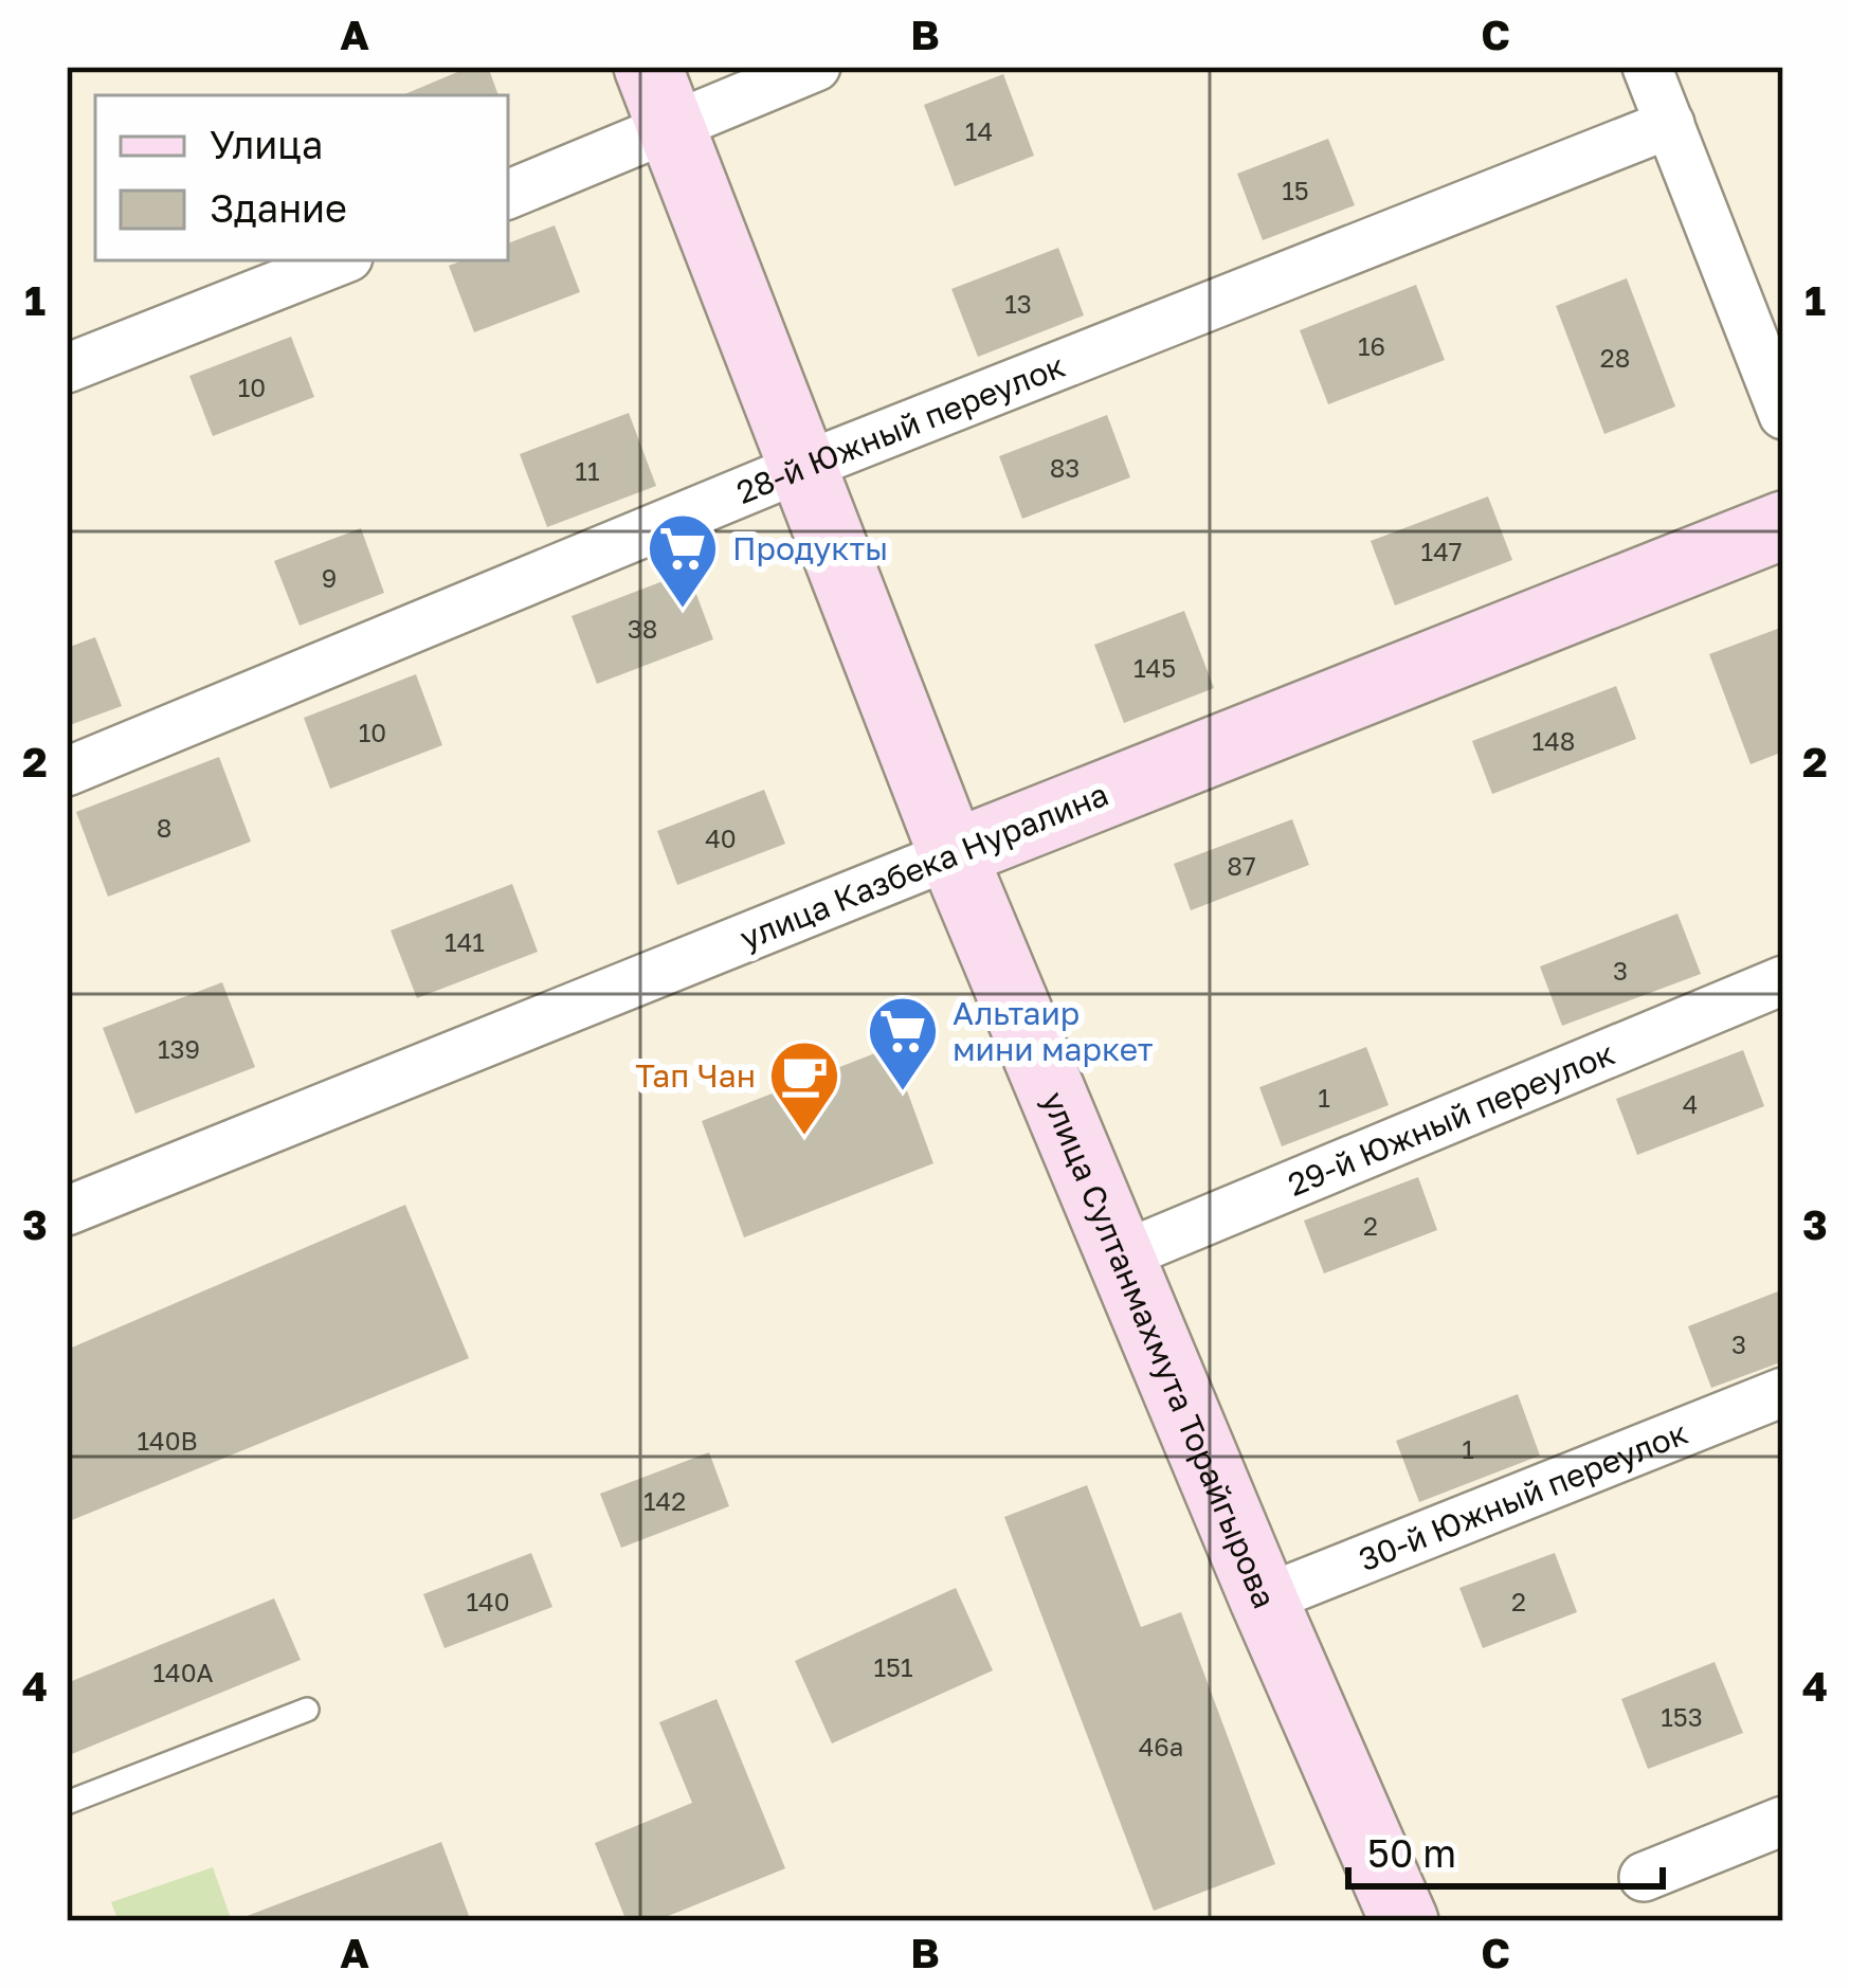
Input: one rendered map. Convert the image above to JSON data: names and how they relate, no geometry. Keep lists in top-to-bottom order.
{
  "streets": {
    "main road": ["улица Казбека Нуралина", "улица Султанмахмута Торайгырова"],
    "street": ["28-й Южный переулок", "29-й Южный переулок", "30-й Южный переулок"]
  },
  "crossings": [
    ["28-й Южный переулок", "улица Султанмахмута Торайгырова"],
    ["улица Казбека Нуралина", "улица Султанмахмута Торайгырова"],
    ["29-й Южный переулок", "улица Султанмахмута Торайгырова"],
    ["улица Султанмахмута Торайгырова", "30-й Южный переулок"]
  ],
  "places": {
    "supermarket": ["Продукты", "Альтаир мини маркет"],
    "cafe": ["Тап Чан"]
  },
  "house_numbers": [
    "14",
    "15",
    "13",
    "16",
    "28",
    "10",
    "83",
    "11",
    "147",
    "9",
    "38",
    "145",
    "10",
    "148",
    "8",
    "40",
    "87",
    "141",
    "3",
    "139",
    "1",
    "4",
    "2",
    "3",
    "140В",
    "1",
    "142",
    "140",
    "2",
    "151",
    "140А",
    "153",
    "46а"
  ],
  "legend": ["Улица", "Здание"],
  "scale_bar": "50 m",
  "grid": {
    "columns": ["A", "B", "C"],
    "rows": [
      "1",
      "2",
      "3",
      "4"
    ]
  }
}
